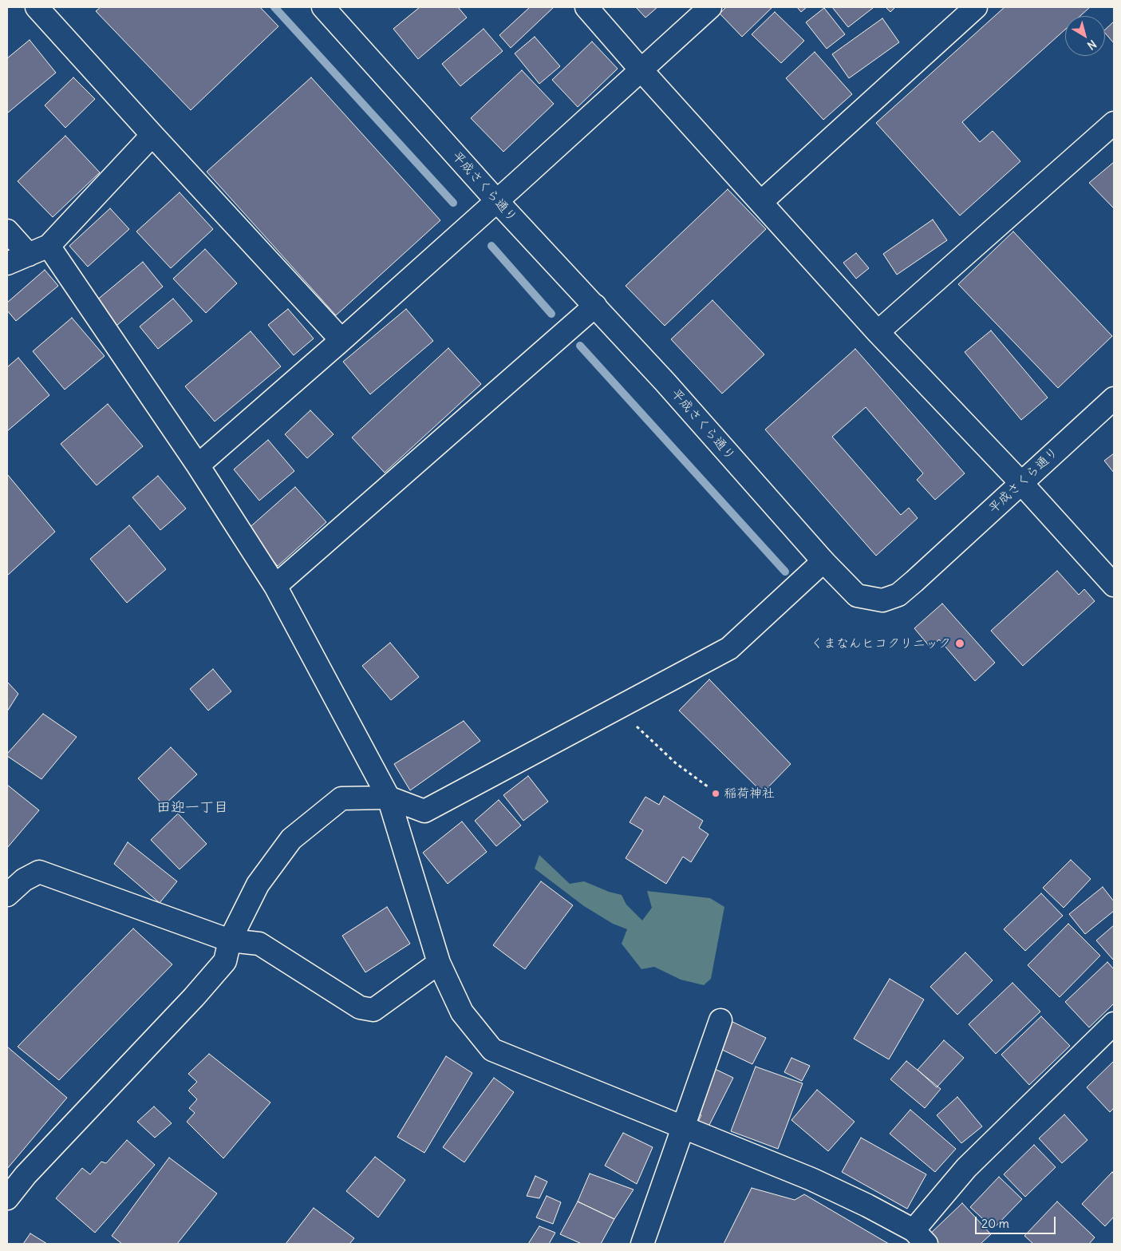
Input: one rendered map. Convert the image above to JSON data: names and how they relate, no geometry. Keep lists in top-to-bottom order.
{
  "streets": {
    "street": ["平成さくら通り"]
  },
  "districts": ["田迎一丁目"],
  "places": ["くまなんヒコクリニック", "稲荷神社"],
  "scale_bar": "20 m",
  "north": "bottom right"
}
